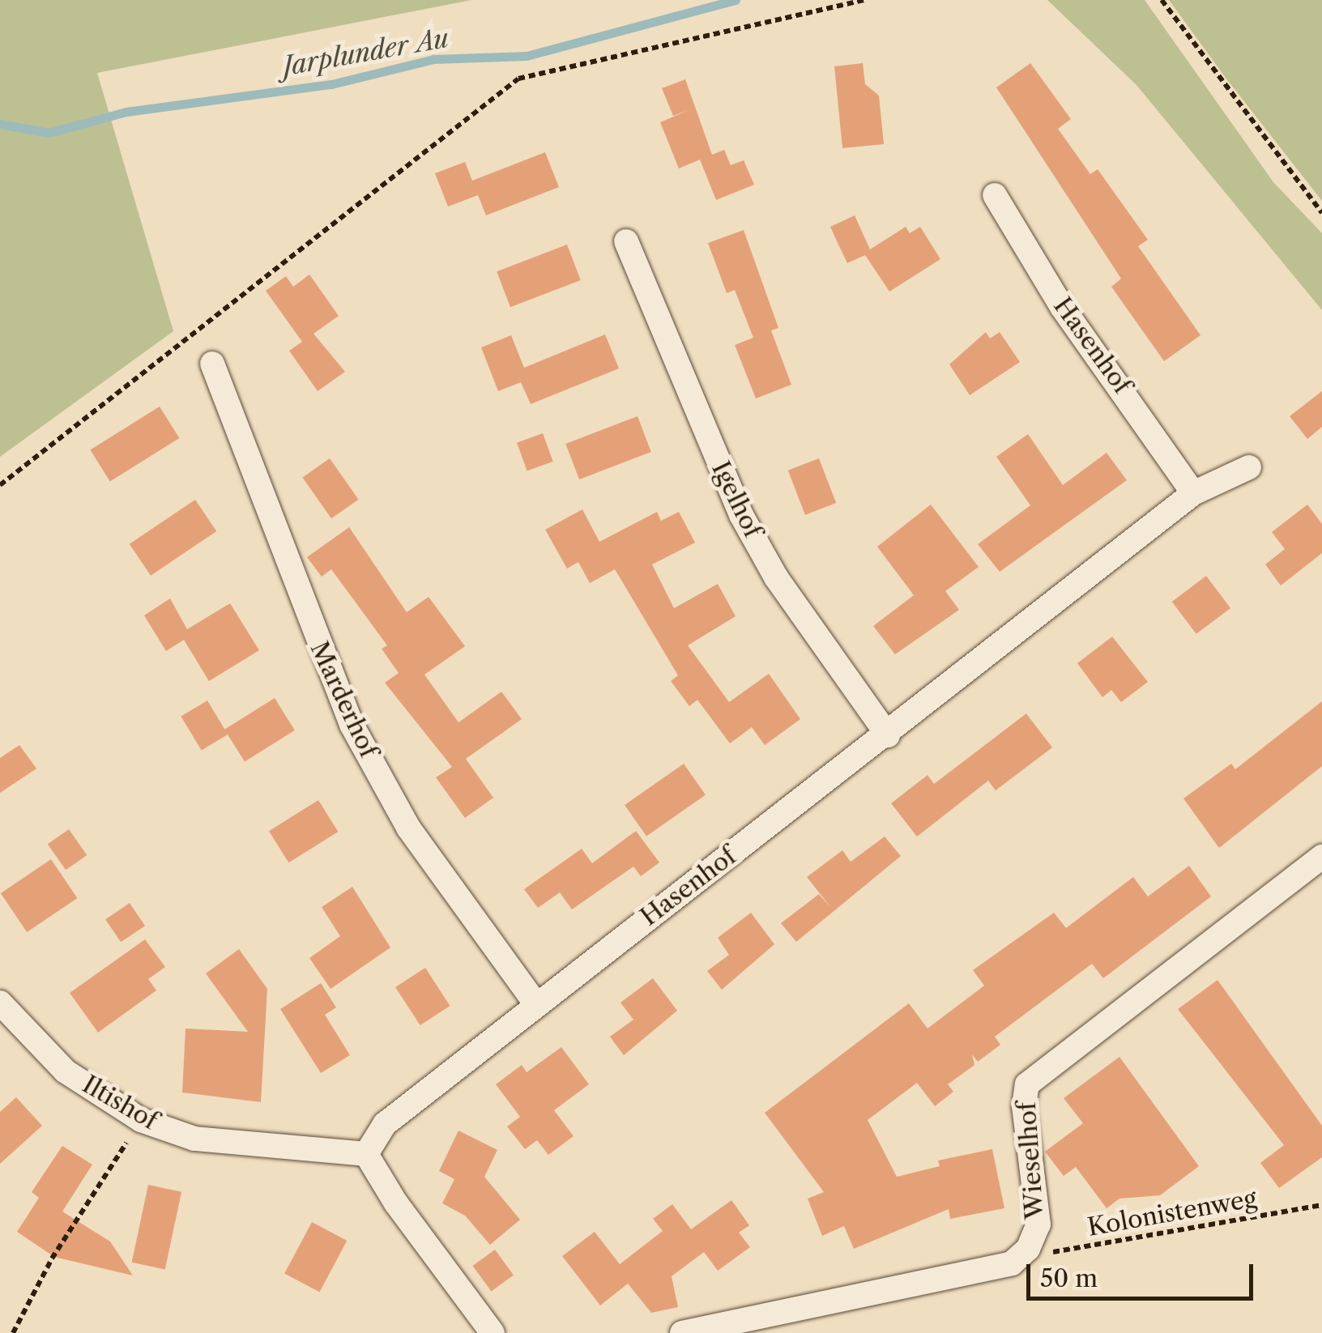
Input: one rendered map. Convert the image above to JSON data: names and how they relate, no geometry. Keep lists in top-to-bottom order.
{
  "streets": {
    "street": [
      "Hasenhof",
      "Igelhof",
      "Marderhof",
      "Iltishof",
      "Wieselhof"
    ],
    "path": ["Kolonistenweg"]
  },
  "crossings": [
    ["Hasenhof", "Igelhof"],
    ["Hasenhof", "Marderhof"],
    ["Hasenhof", "Iltishof"],
    ["Wieselhof", "Kolonistenweg"]
  ],
  "water": ["Jarplunder Au"],
  "scale_bar": "50 m"
}
